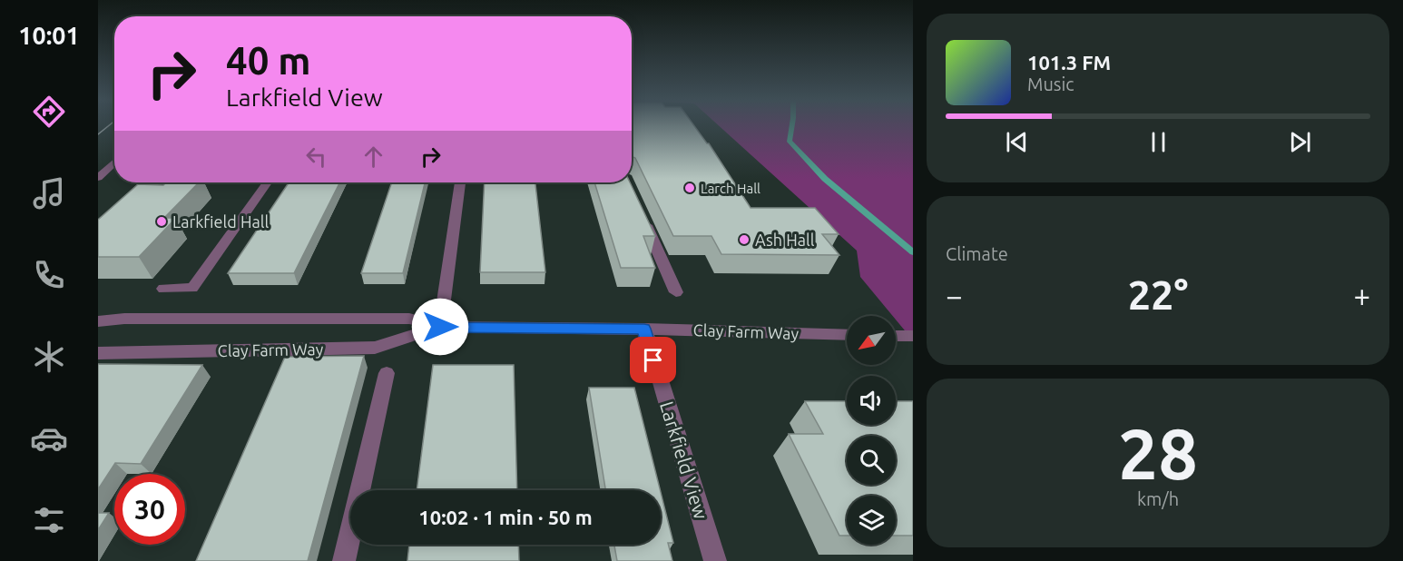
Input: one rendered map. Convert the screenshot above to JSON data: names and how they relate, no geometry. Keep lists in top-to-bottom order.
{
  "streets": {
    "street": ["Clay Farm Way", "Larkfield View"]
  },
  "crossings": [
    ["Clay Farm Way", "Larkfield View"]
  ],
  "places": ["Larch Hall", "Larkfield Hall", "Ash Hall"],
  "north": "bottom left",
  "page": {
    "tabs": "10:01",
    "turn": ["40 m", "Larkfield View"],
    "song": ["101.3 FM", "Music"],
    "tile": [
      "Climate",
      ["28", "km/h"]
    ],
    "heat": ["−", "22°", "+"],
    "limit": "30",
    "trip": "10:02 · 1 min · 50 m"
  }
}
